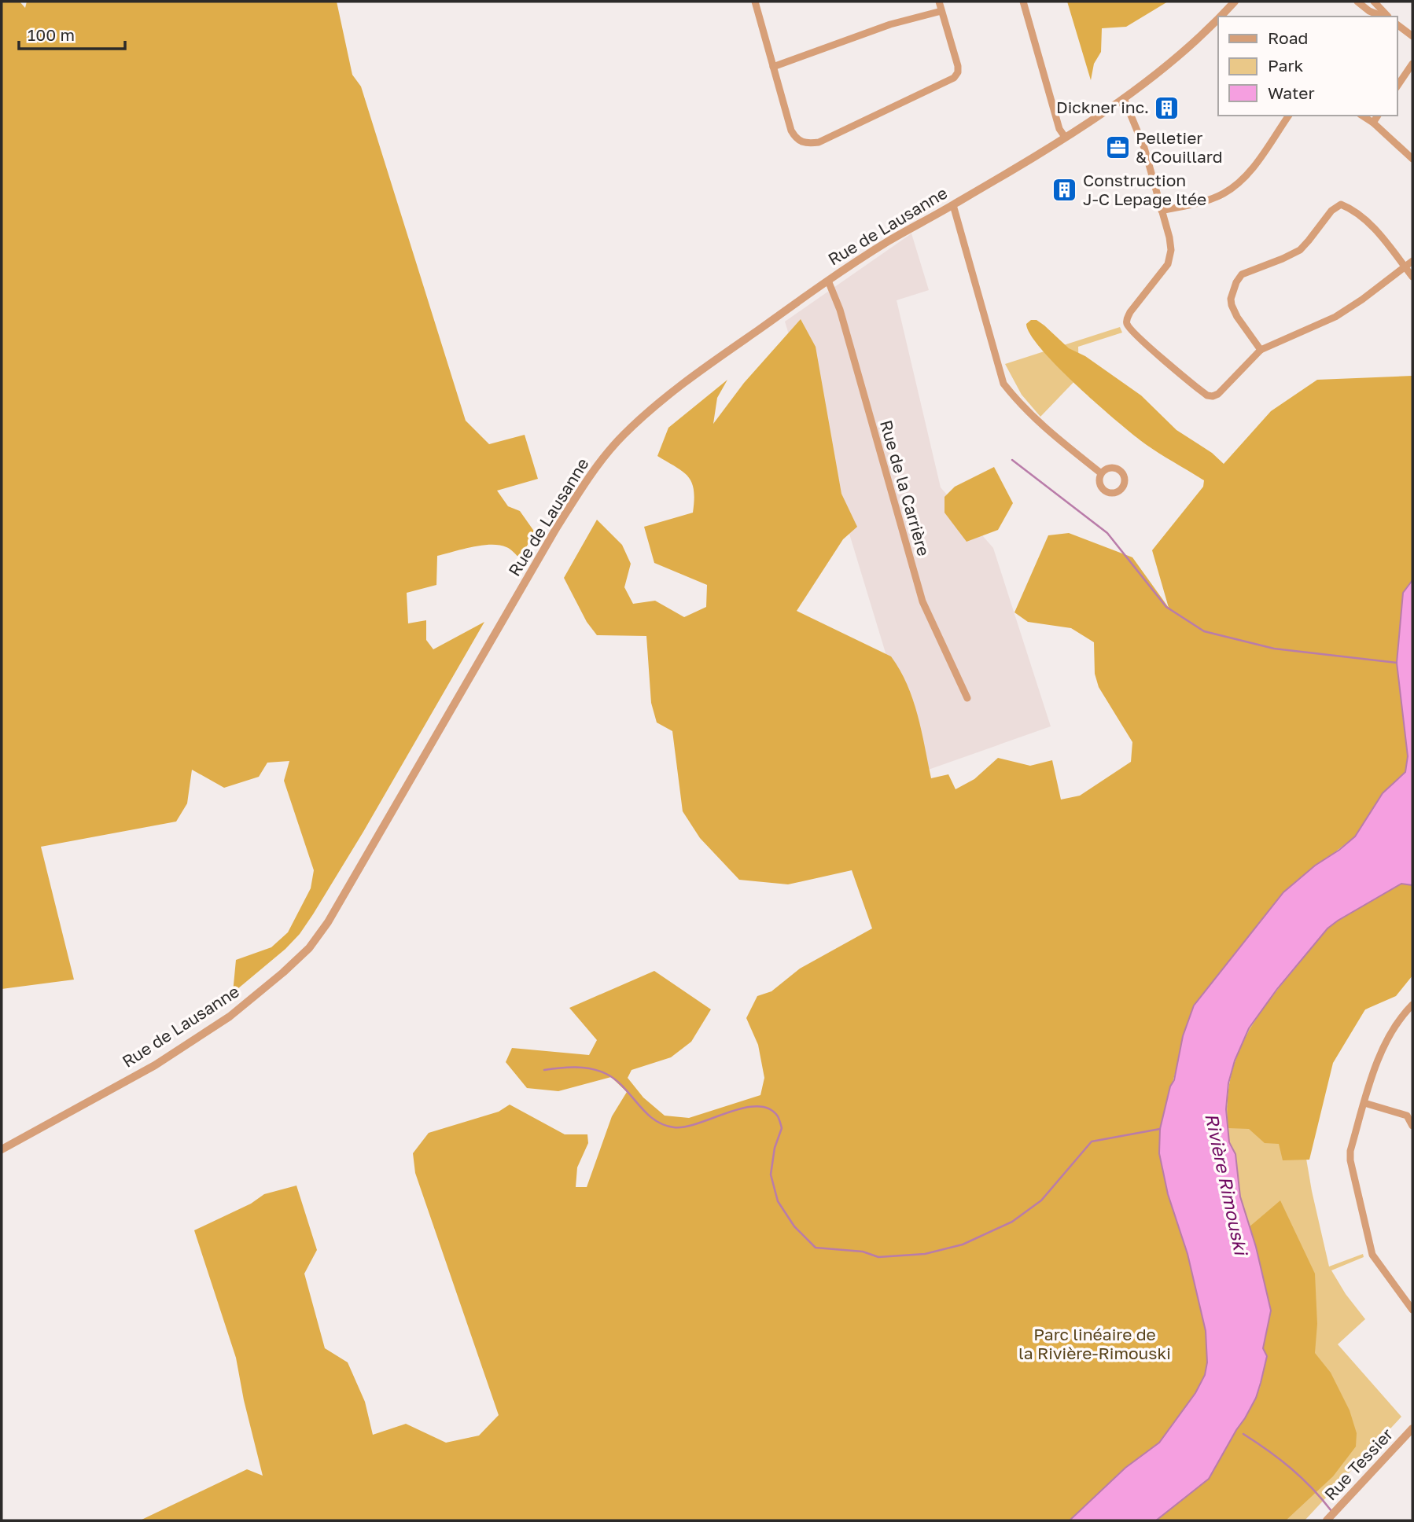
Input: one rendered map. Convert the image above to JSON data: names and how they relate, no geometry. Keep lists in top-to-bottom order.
{
  "streets": {
    "street": ["Rue de Lausanne", "Rue de la Carrière", "Rue Tessier"]
  },
  "crossings": [
    ["Rue de Lausanne", "Rue de la Carrière"]
  ],
  "water": ["Rivière Rimouski"],
  "parks": ["Parc linéaire de la Rivière-Rimouski"],
  "places": {
    "building": ["Dickner inc.", "Construction J-C Lepage ltée"],
    "office": ["Pelletier & Couillard"]
  },
  "legend": ["Road", "Park", "Water"],
  "scale_bar": "100 m"
}
